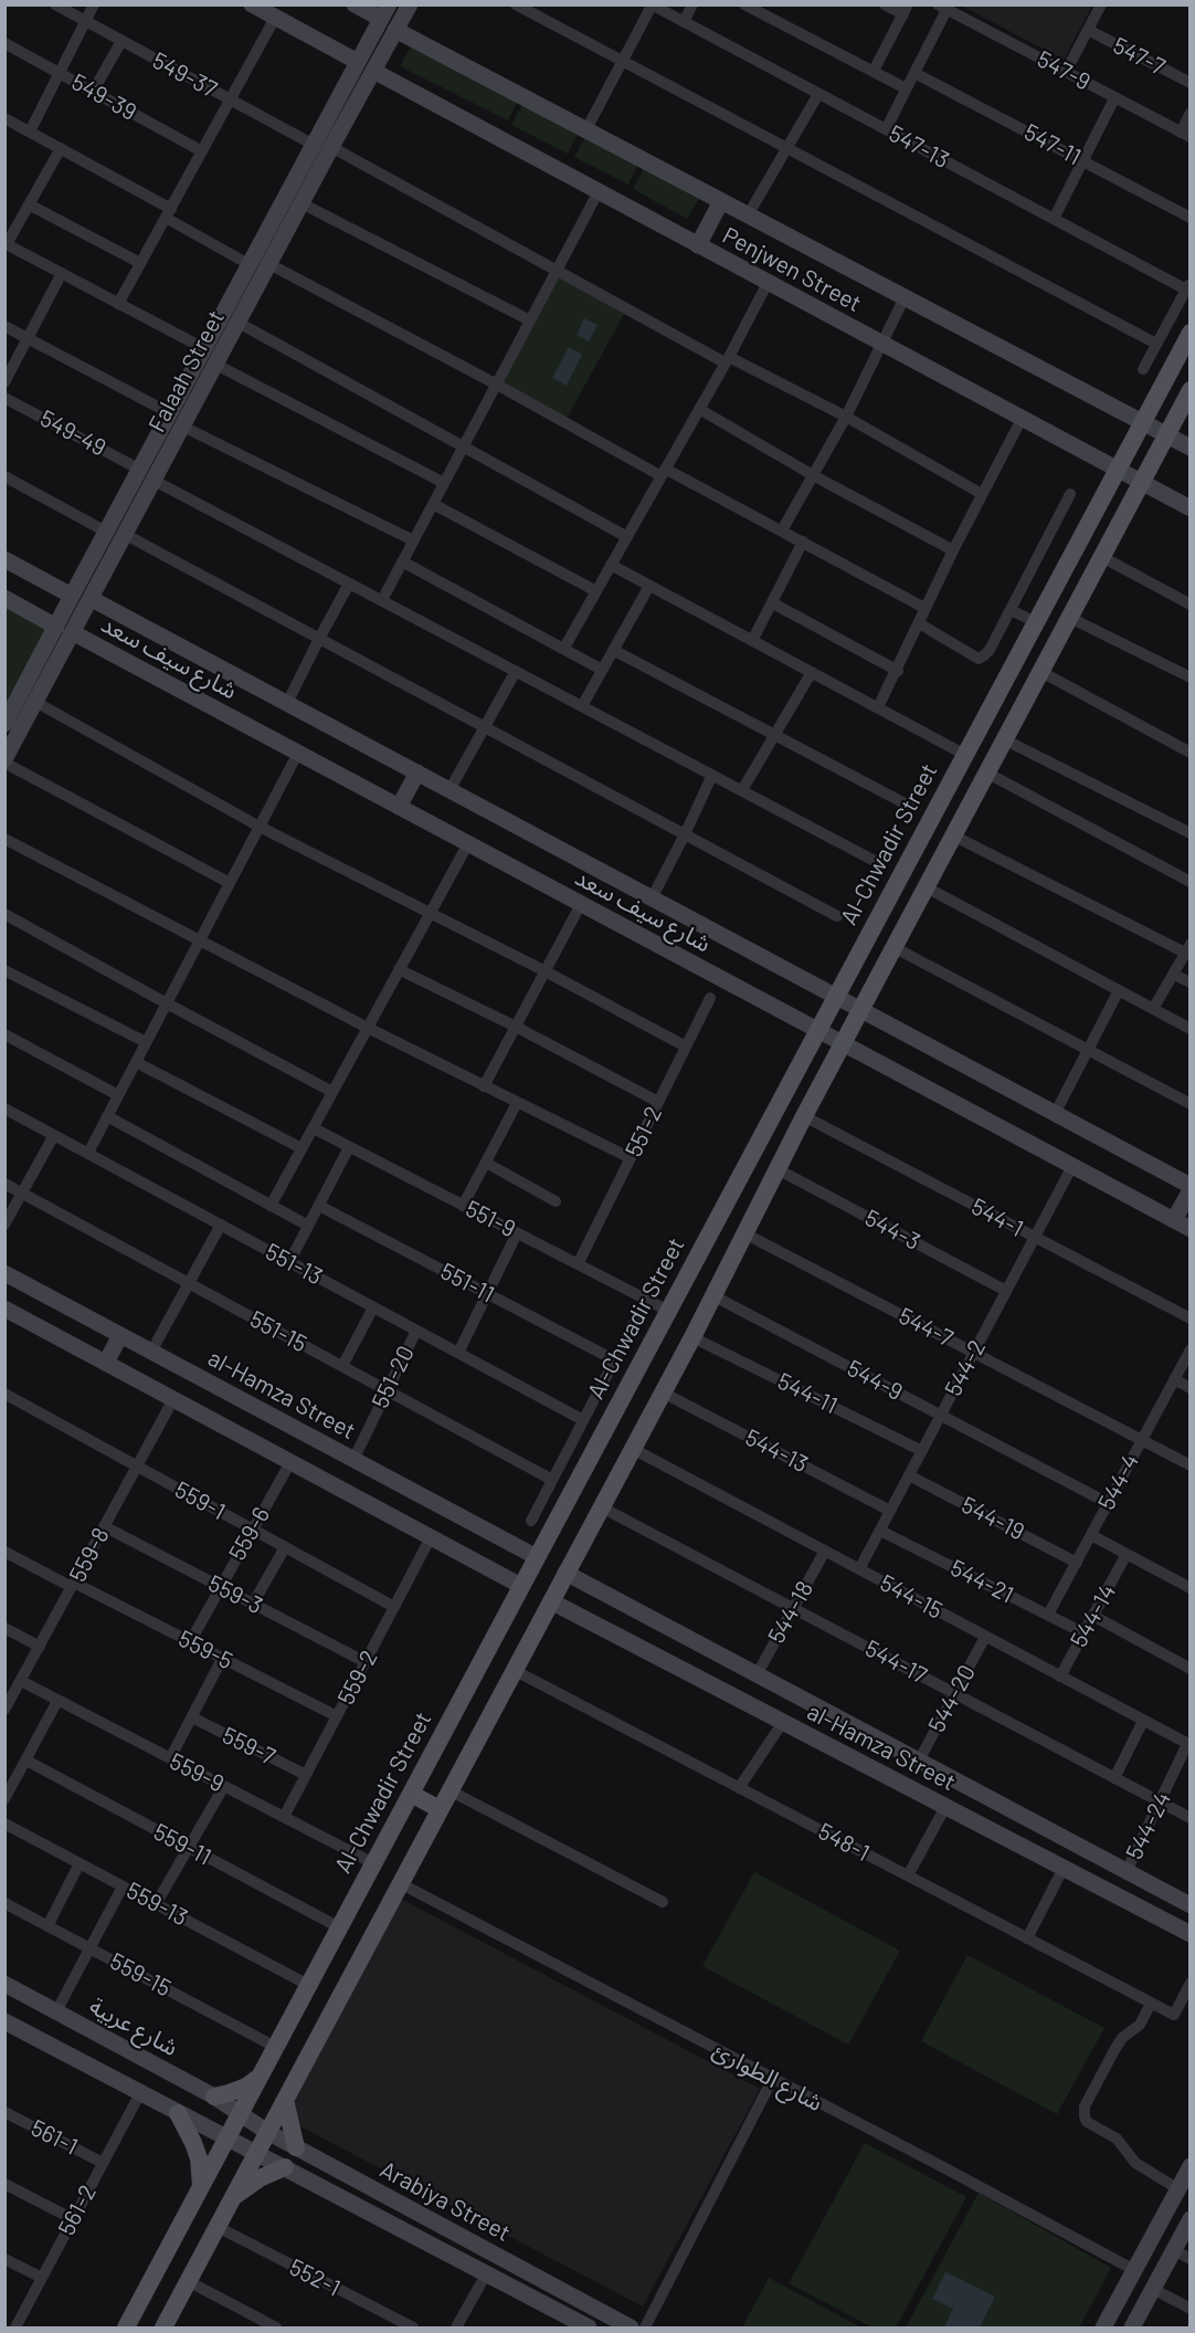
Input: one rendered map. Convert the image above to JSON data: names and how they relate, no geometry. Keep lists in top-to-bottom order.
{
  "streets": {
    "main road": ["Al-Chwadir Street"],
    "street": [
      "547-7",
      "547-9",
      "549-37",
      "549-39",
      "547-11",
      "547-13",
      "Penjwen Street",
      "Falaah Street",
      "549-49",
      "شارع سيف سعد",
      "551-2",
      "544-1",
      "551-9",
      "544-3",
      "551-13",
      "551-11",
      "544-7",
      "551-15",
      "544-2",
      "551-20",
      "544-9",
      "544-11",
      "al-Hamza Street",
      "544-13",
      "544-4",
      "559-1",
      "544-19",
      "559-6",
      "559-8",
      "544-21",
      "559-3",
      "544-15",
      "544-18",
      "544-14",
      "559-5",
      "544-17",
      "559-2",
      "544-20",
      "559-7",
      "559-9",
      "544-24",
      "548-1",
      "559-11",
      "559-13",
      "559-15",
      "شارع عربية",
      "شارع الطوارئ",
      "561-1",
      "Arabiya Street",
      "561-2",
      "552-1"
    ]
  },
  "crossings": [
    ["549-37", "Falaah Street"],
    ["Penjwen Street", "Falaah Street"],
    ["Penjwen Street", "Al-Chwadir Street"],
    ["Falaah Street", "549-49"],
    ["Falaah Street", "شارع سيف سعد"],
    ["شارع سيف سعد", "Al-Chwadir Street"],
    ["شارع سيف سعد", "544-2"],
    ["Al-Chwadir Street", "551-9"],
    ["Al-Chwadir Street", "al-Hamza Street"],
    ["Al-Chwadir Street", "559-9"],
    ["Al-Chwadir Street", "559-11"],
    ["Al-Chwadir Street", "559-13"],
    ["Al-Chwadir Street", "559-15"],
    ["Al-Chwadir Street", "شارع عربية"],
    ["Al-Chwadir Street", "Arabiya Street"],
    ["551-2", "551-9"],
    ["544-1", "544-2"],
    ["544-3", "544-2"],
    ["551-13", "551-20"],
    ["544-7", "544-2"],
    ["544-7", "544-4"],
    ["551-15", "551-20"],
    ["544-2", "544-9"],
    ["544-2", "544-11"],
    ["544-2", "544-13"],
    ["544-2", "544-19"],
    ["544-2", "544-21"],
    ["544-2", "544-15"],
    ["551-20", "al-Hamza Street"],
    ["544-9", "544-4"],
    ["al-Hamza Street", "544-18"],
    ["al-Hamza Street", "544-20"],
    ["al-Hamza Street", "544-24"],
    ["544-4", "544-19"],
    ["544-4", "544-21"],
    ["559-1", "559-6"],
    ["559-1", "559-8"],
    ["559-1", "559-2"],
    ["559-6", "559-3"],
    ["559-6", "559-5"],
    ["559-8", "559-3"],
    ["559-8", "559-5"],
    ["559-8", "559-9"],
    ["544-21", "544-14"],
    ["559-3", "559-2"],
    ["544-15", "544-18"],
    ["544-15", "544-14"],
    ["544-15", "544-20"],
    ["544-15", "544-24"],
    ["544-18", "544-17"],
    ["559-5", "559-2"],
    ["544-17", "544-20"],
    ["544-17", "544-24"],
    ["559-2", "559-7"],
    ["559-2", "559-9"],
    ["شارع عربية", "Arabiya Street"],
    ["561-1", "561-2"]
  ]
}
